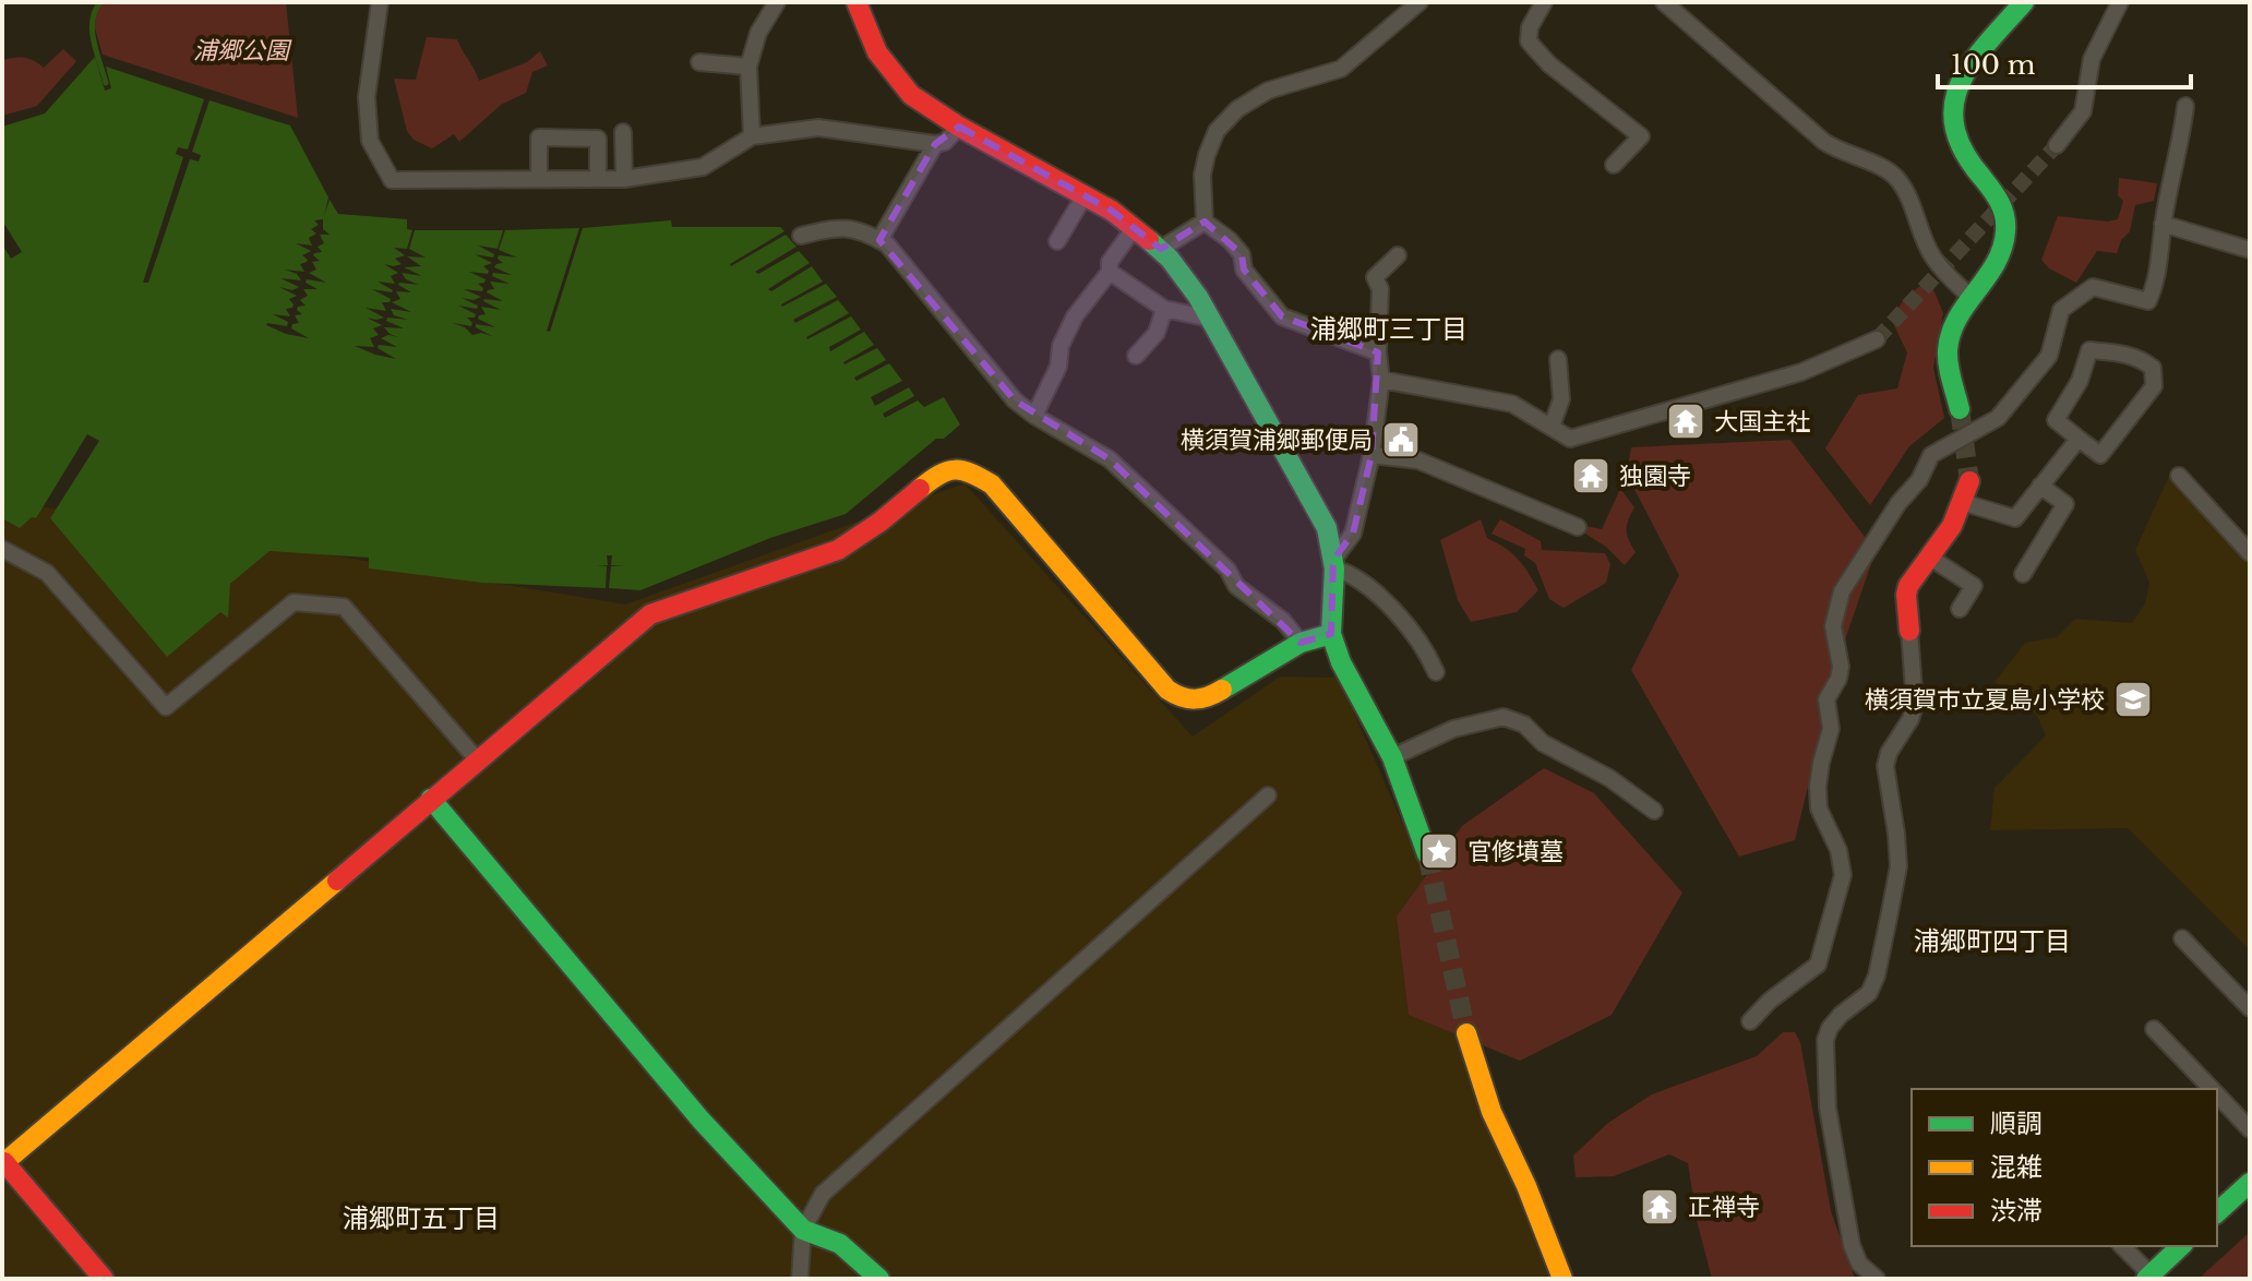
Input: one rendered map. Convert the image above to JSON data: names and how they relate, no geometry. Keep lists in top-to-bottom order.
{
  "districts": ["浦郷町三丁目", "浦郷町四丁目", "浦郷町五丁目"],
  "parks": ["浦郷公園"],
  "places": {
    "temple": ["大国主社", "独園寺", "正禅寺"],
    "public building": ["横須賀浦郷郵便局"],
    "school or university": ["横須賀市立夏島小学校"],
    "place": ["官修墳墓"]
  },
  "legend": ["順調", "混雑", "渋滞"],
  "scale_bar": "100 m"
}
